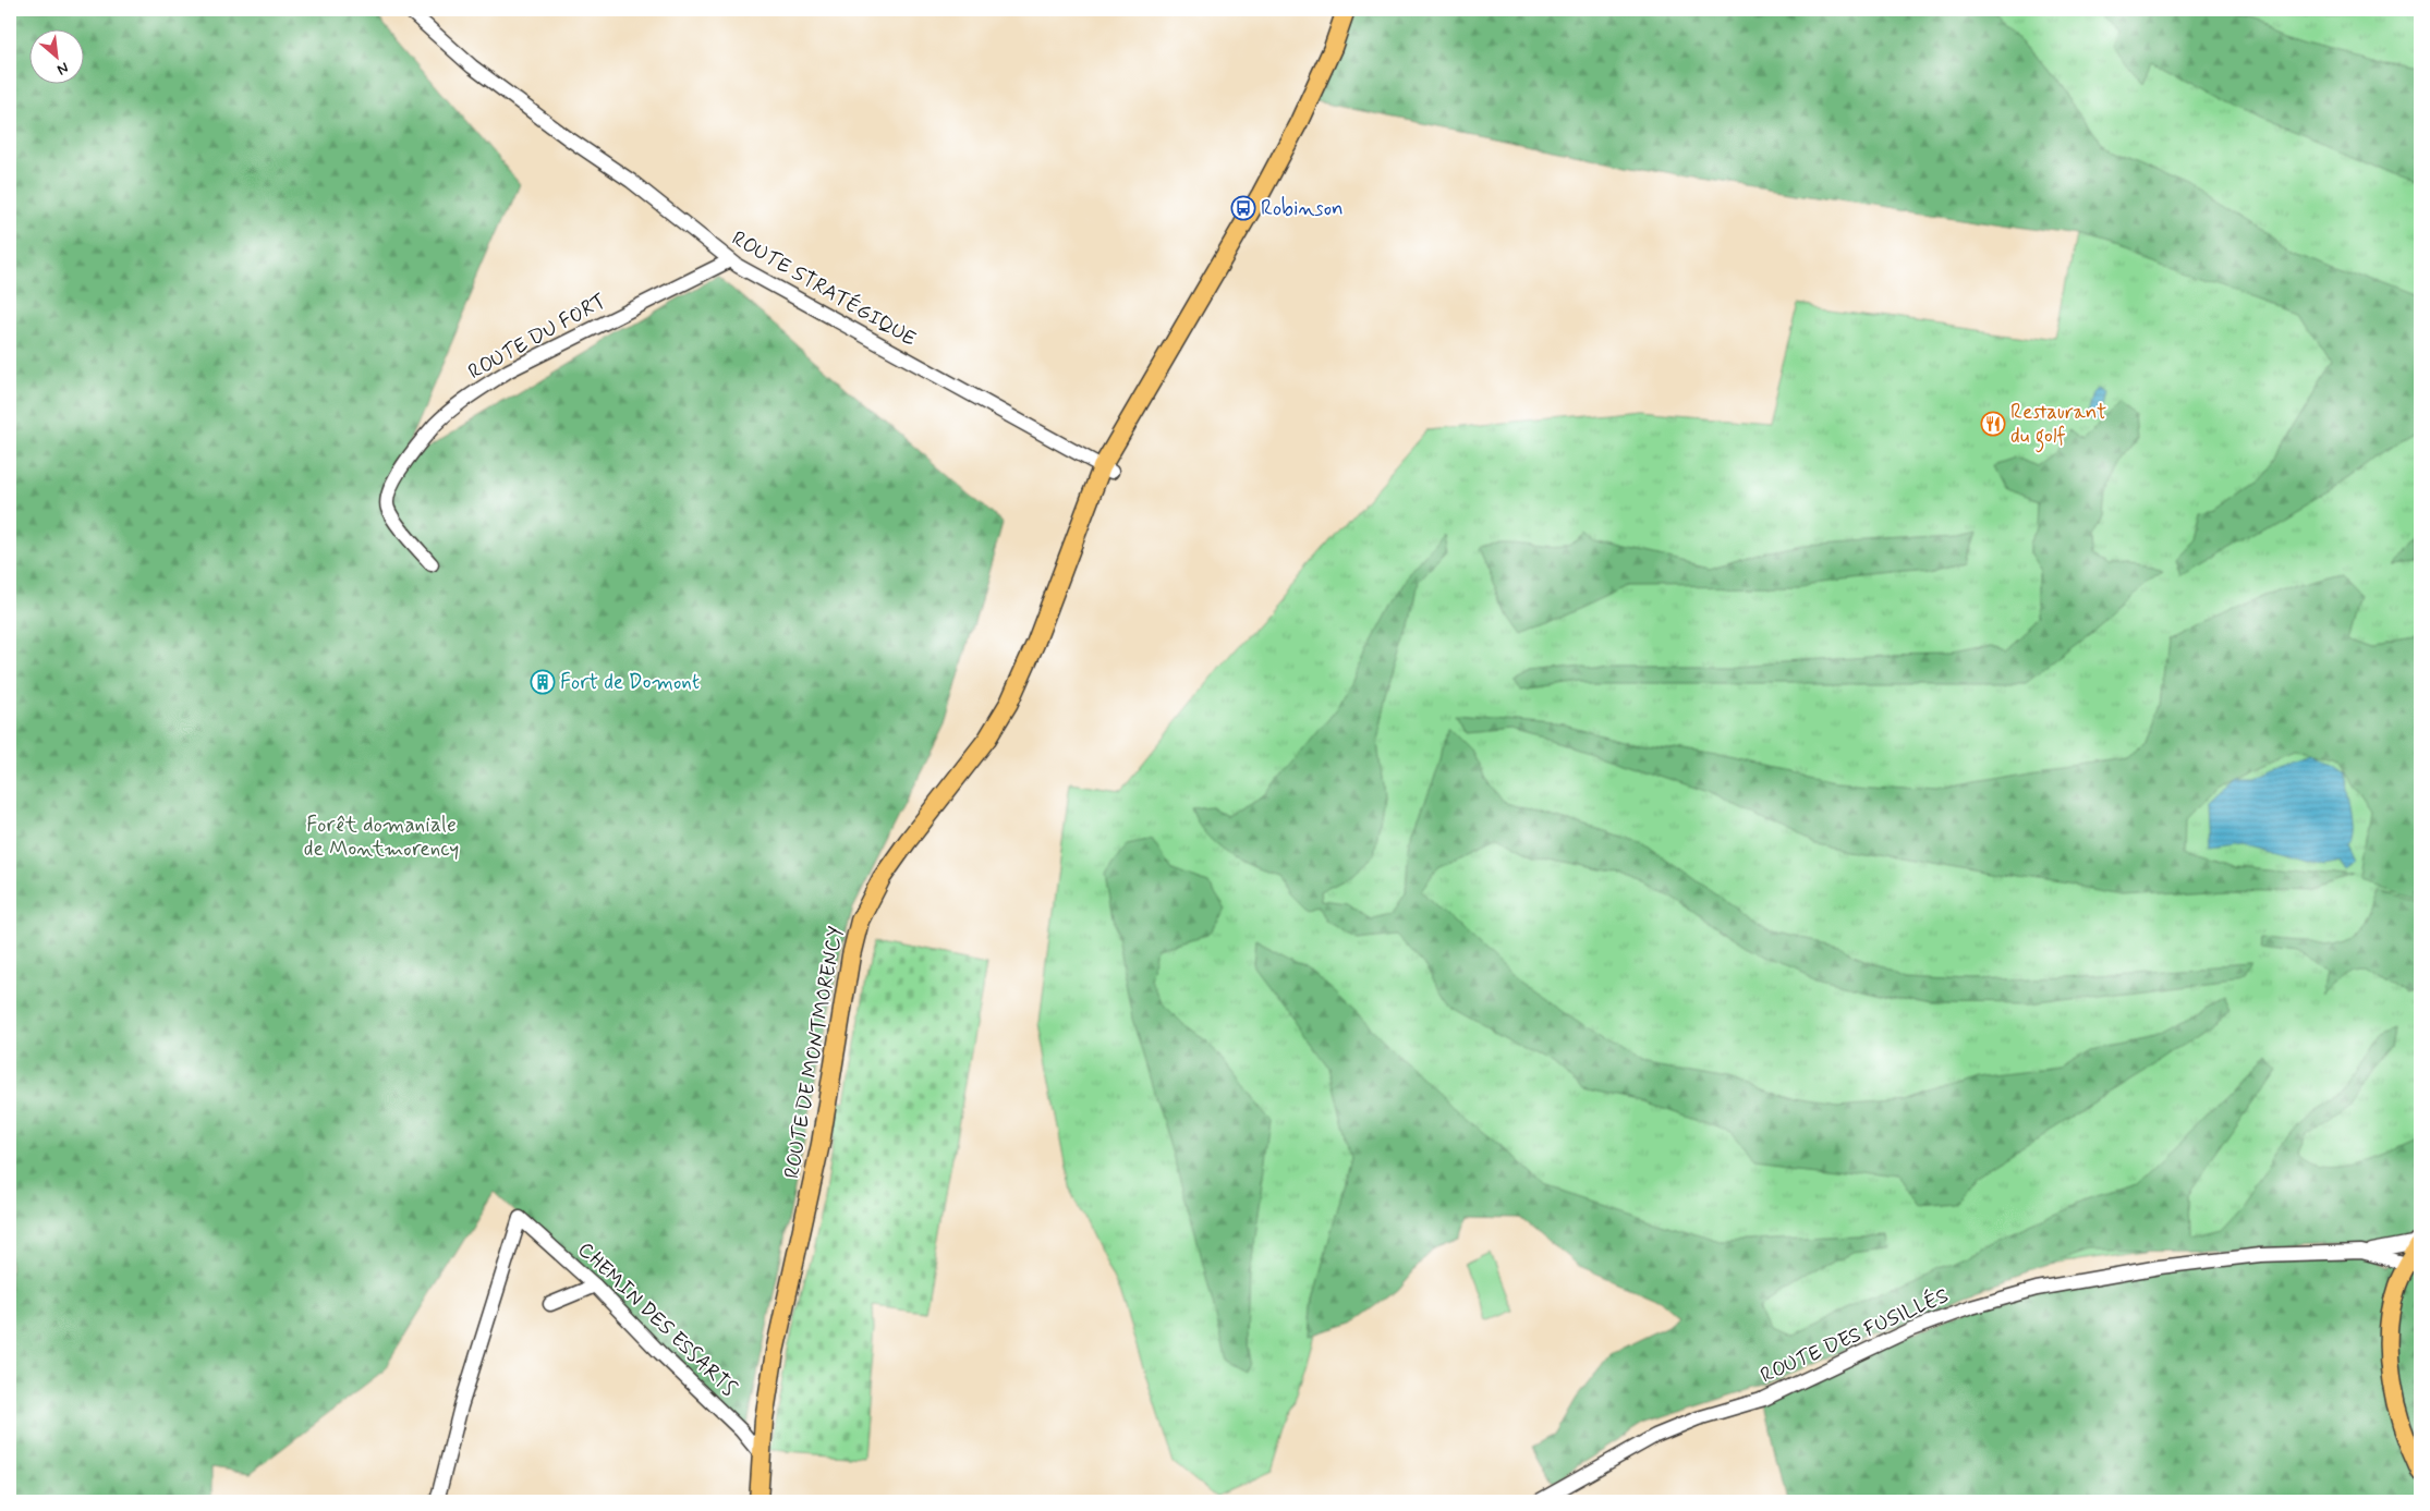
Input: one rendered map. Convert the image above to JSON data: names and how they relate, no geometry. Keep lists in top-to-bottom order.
{
  "streets": {
    "main road": ["ROUTE DE MONTMORENCY"],
    "street": [
      "ROUTE STRATÉGIQUE",
      "ROUTE DU FORT",
      "CHEMIN DES ESSARTS",
      "ROUTE DES FUSILLÉS"
    ]
  },
  "crossings": [
    ["ROUTE STRATÉGIQUE", "ROUTE DU FORT"],
    ["ROUTE STRATÉGIQUE", "ROUTE DE MONTMORENCY"],
    ["ROUTE DE MONTMORENCY", "CHEMIN DES ESSARTS"]
  ],
  "parks": ["Forêt domaniale de Montmorency"],
  "places": {
    "bus stop": ["Robinson"],
    "restaurant": ["Restaurant du golf"],
    "building": ["Fort de Domont"]
  },
  "north": "bottom right"
}
